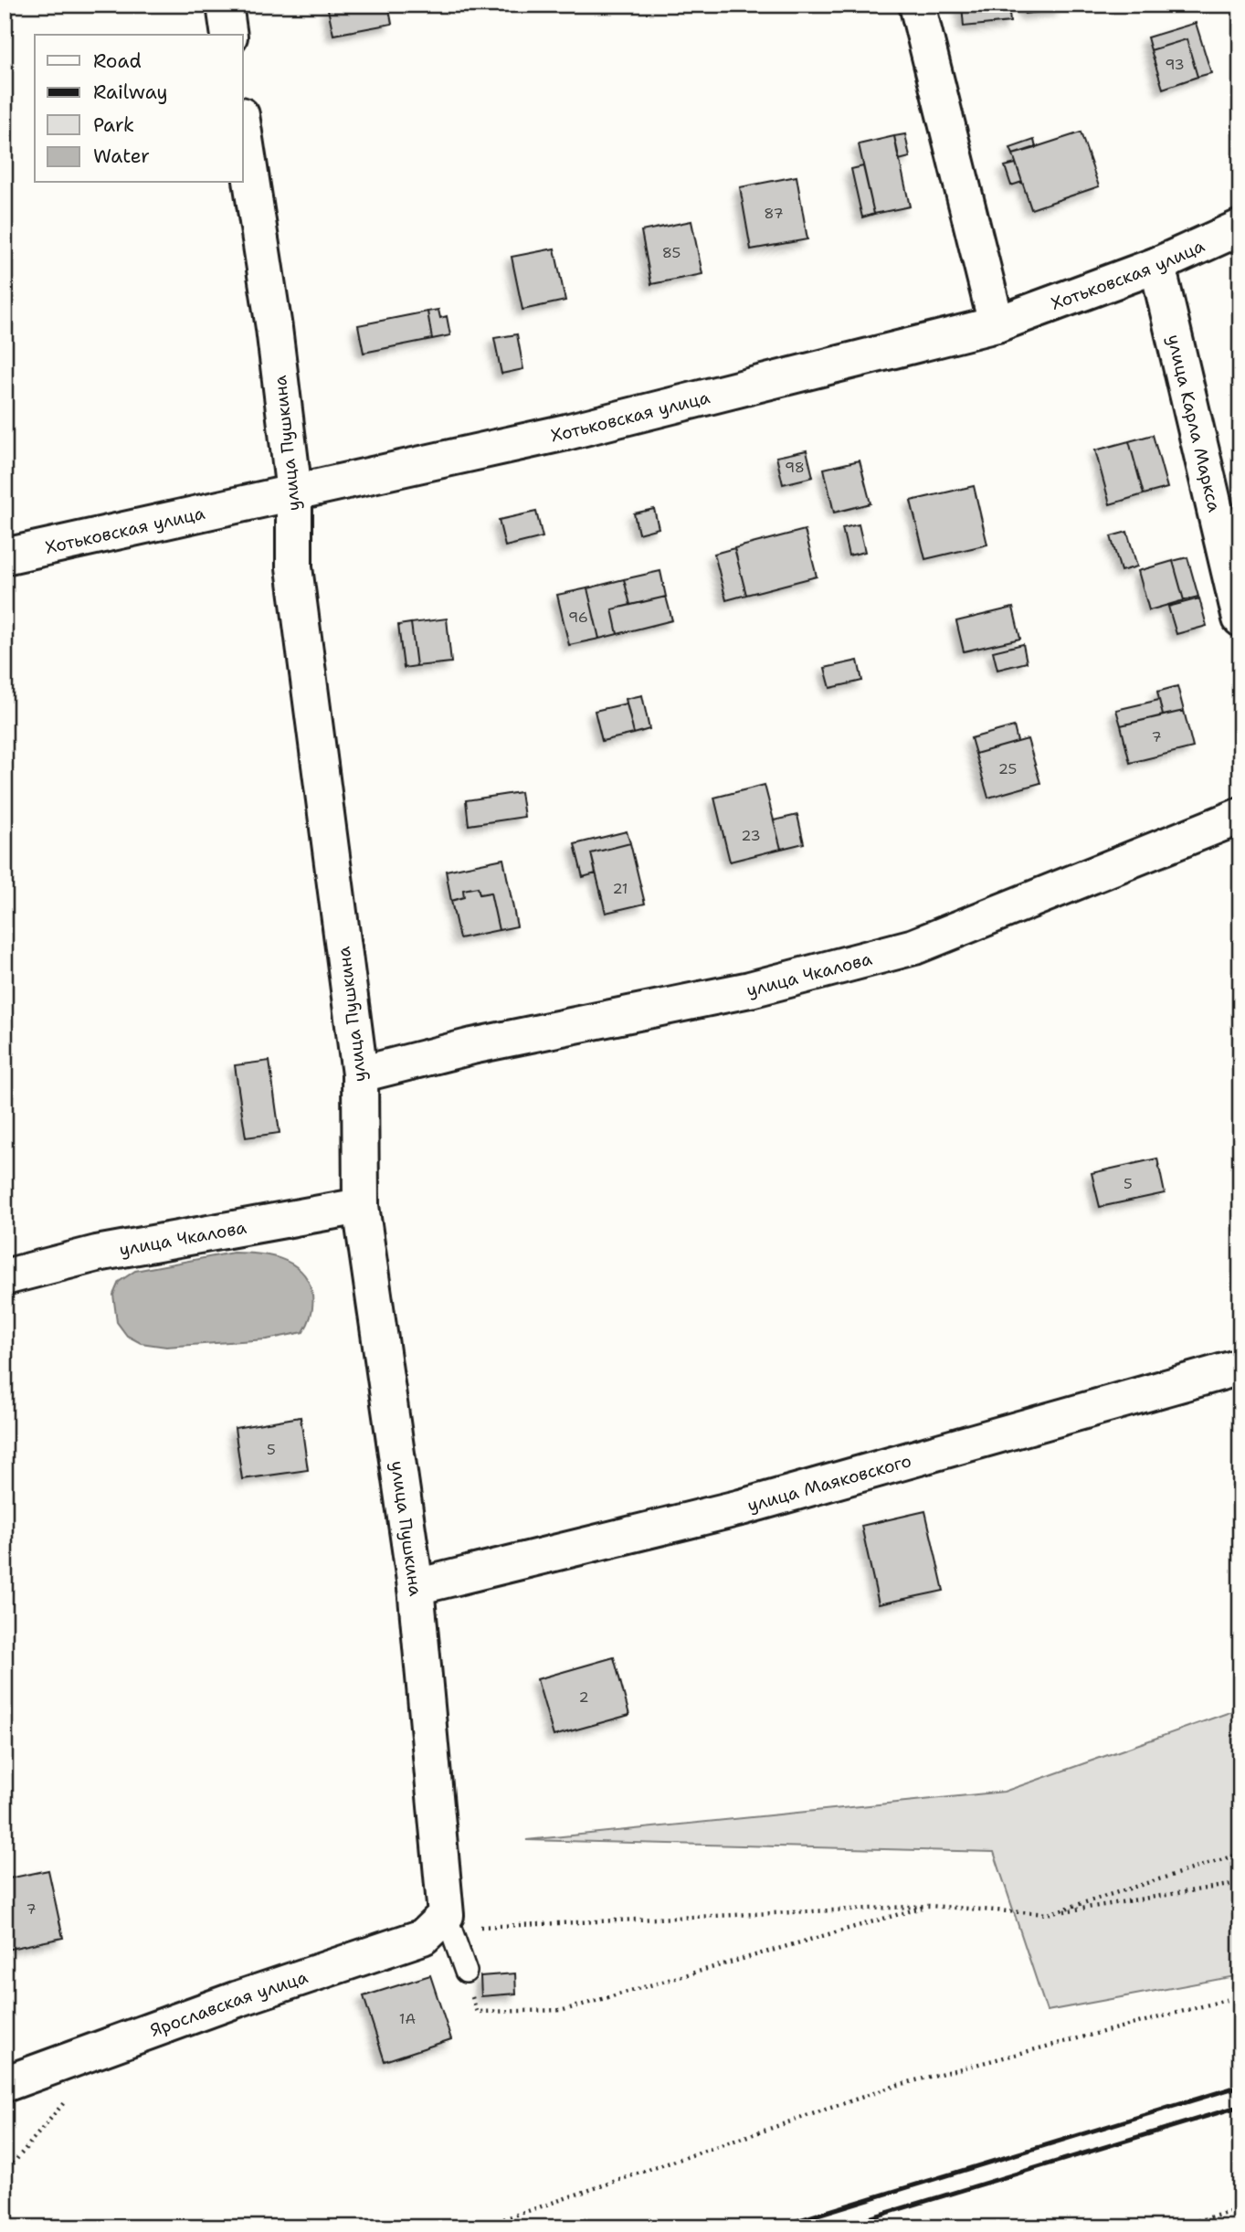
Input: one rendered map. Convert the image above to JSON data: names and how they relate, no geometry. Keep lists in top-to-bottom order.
{
  "streets": {
    "street": [
      "Хотьковская улица",
      "улица Карла Маркса",
      "улица Пушкина",
      "улица Чкалова",
      "улица Маяковского",
      "Ярославская улица"
    ]
  },
  "crossings": [
    ["Хотьковская улица", "улица Карла Маркса"],
    ["Хотьковская улица", "улица Пушкина"],
    ["улица Пушкина", "улица Чкалова"],
    ["улица Пушкина", "улица Маяковского"],
    ["улица Пушкина", "Ярославская улица"]
  ],
  "house_numbers": [
    "93",
    "87",
    "85",
    "98",
    "96",
    "7",
    "25",
    "23",
    "21",
    "5",
    "5",
    "2",
    "7",
    "1А"
  ],
  "legend": [
    "Road",
    "Railway",
    "Park",
    "Water"
  ]
}
